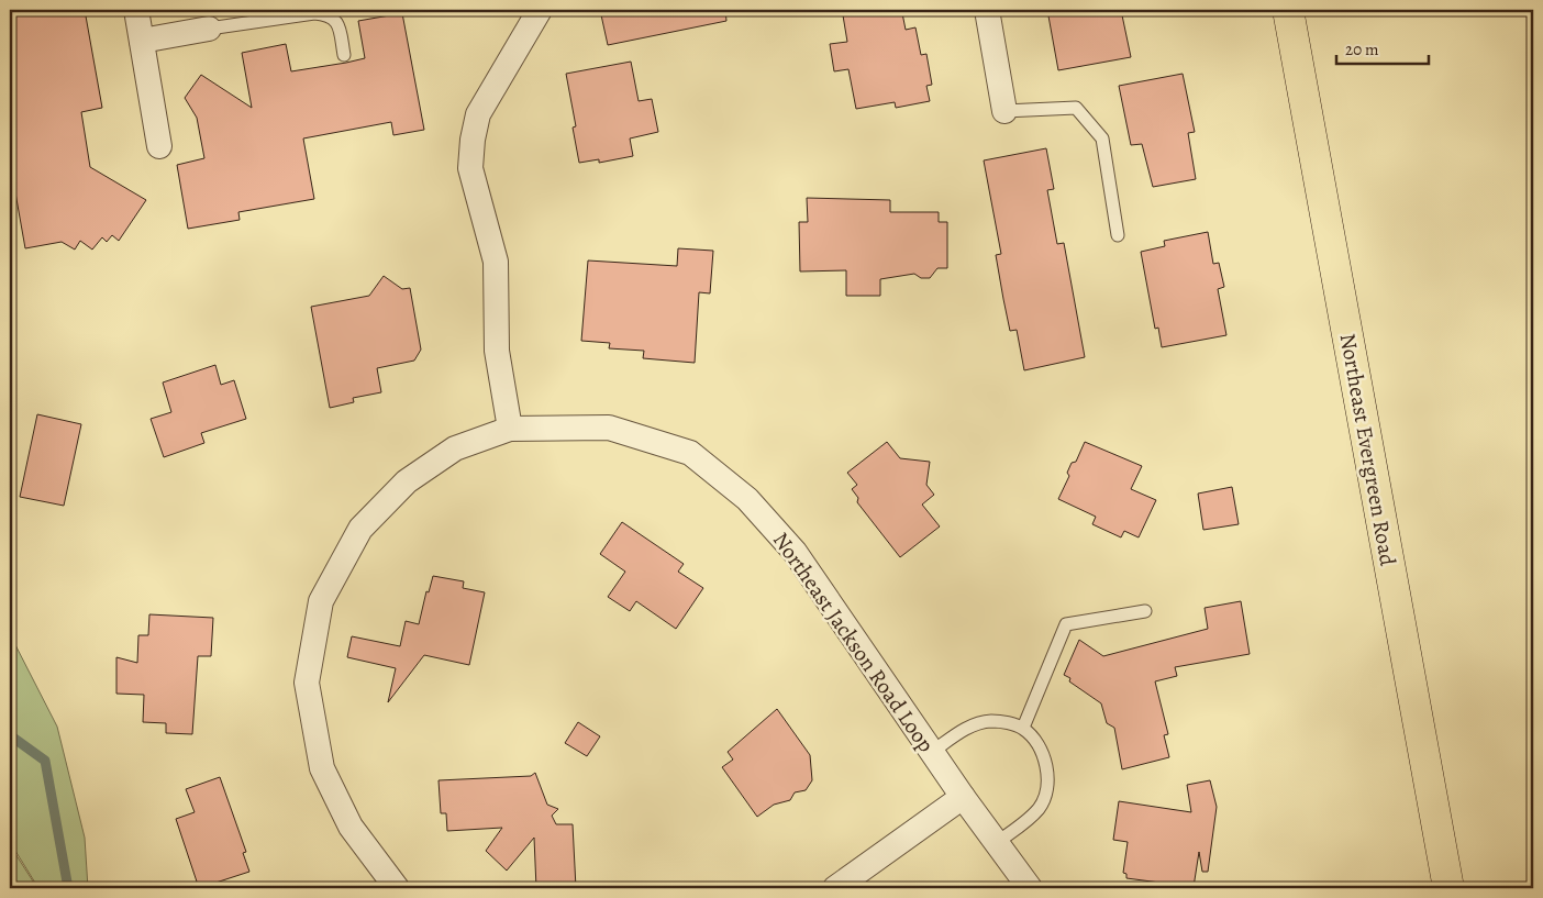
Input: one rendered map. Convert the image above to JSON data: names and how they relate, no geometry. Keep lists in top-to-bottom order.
{
  "streets": {
    "main road": ["Northeast Evergreen Road"],
    "street": ["Northeast Jackson Road Loop"]
  },
  "scale_bar": "20 m"
}
